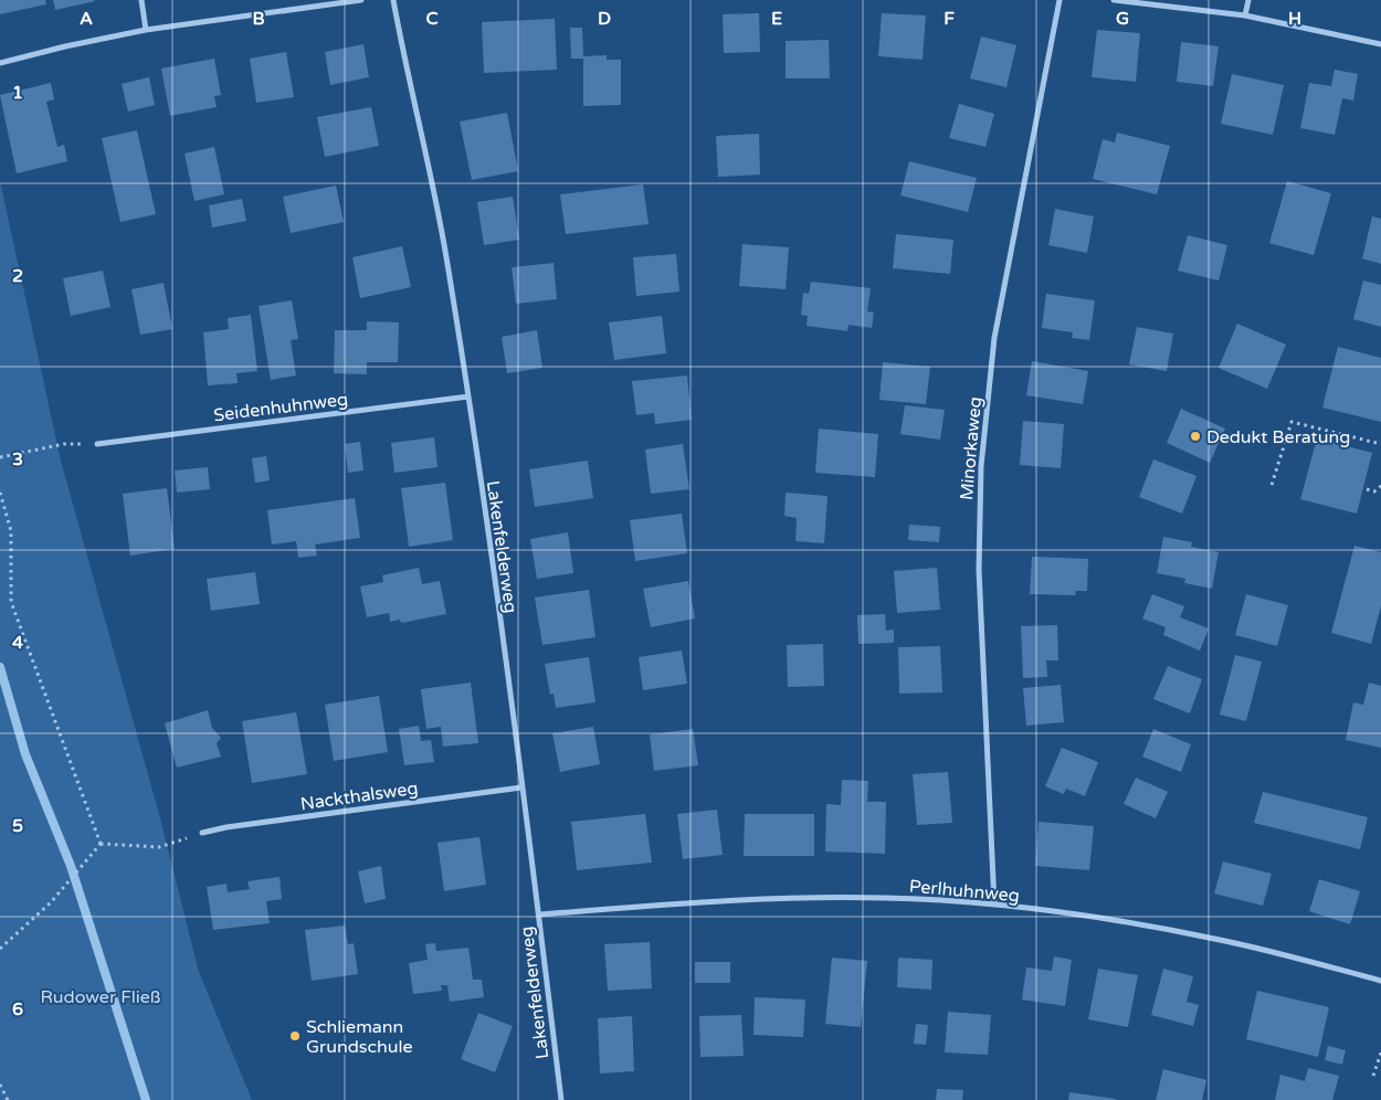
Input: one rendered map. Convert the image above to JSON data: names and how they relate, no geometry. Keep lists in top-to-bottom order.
{
  "streets": {
    "street": [
      "Seidenhuhnweg",
      "Minorkaweg",
      "Lakenfelderweg",
      "Nackthalsweg",
      "Perlhuhnweg"
    ]
  },
  "crossings": [
    ["Seidenhuhnweg", "Lakenfelderweg"],
    ["Minorkaweg", "Perlhuhnweg"],
    ["Lakenfelderweg", "Nackthalsweg"],
    ["Lakenfelderweg", "Perlhuhnweg"]
  ],
  "parks": ["Rudower Fließ"],
  "places": ["Dedukt Beratung", "Schliemann Grundschule"],
  "grid": {
    "columns": [
      "A",
      "B",
      "C",
      "D",
      "E",
      "F",
      "G",
      "H"
    ],
    "rows": [
      "1",
      "2",
      "3",
      "4",
      "5",
      "6"
    ]
  }
}
